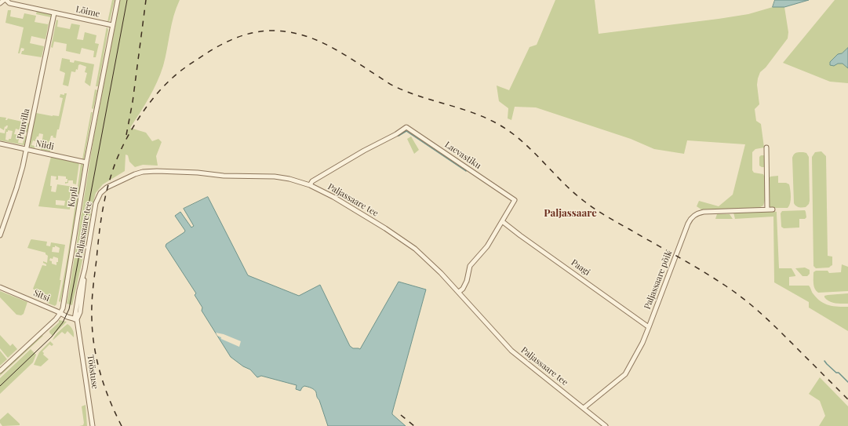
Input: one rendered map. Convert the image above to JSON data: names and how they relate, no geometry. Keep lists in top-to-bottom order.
{
  "streets": {
    "street": [
      "Lõime",
      "Puuvilla",
      "Niidi",
      "Laevastiku",
      "Kopli",
      "Paljassaare tee",
      "Paagi",
      "Paljassaare põik",
      "Sitsi",
      "Tööstuse"
    ]
  },
  "crossings": [
    ["Lõime", "Puuvilla"],
    ["Lõime", "Kopli"],
    ["Puuvilla", "Niidi"],
    ["Niidi", "Kopli"],
    ["Laevastiku", "Paljassaare tee"],
    ["Laevastiku", "Paagi"],
    ["Kopli", "Sitsi"],
    ["Paljassaare tee", "Paljassaare põik"],
    ["Paljassaare tee", "Sitsi"],
    ["Paljassaare tee", "Tööstuse"],
    ["Paagi", "Paljassaare põik"],
    ["Sitsi", "Tööstuse"]
  ],
  "districts": ["Paljassaare"]
}
